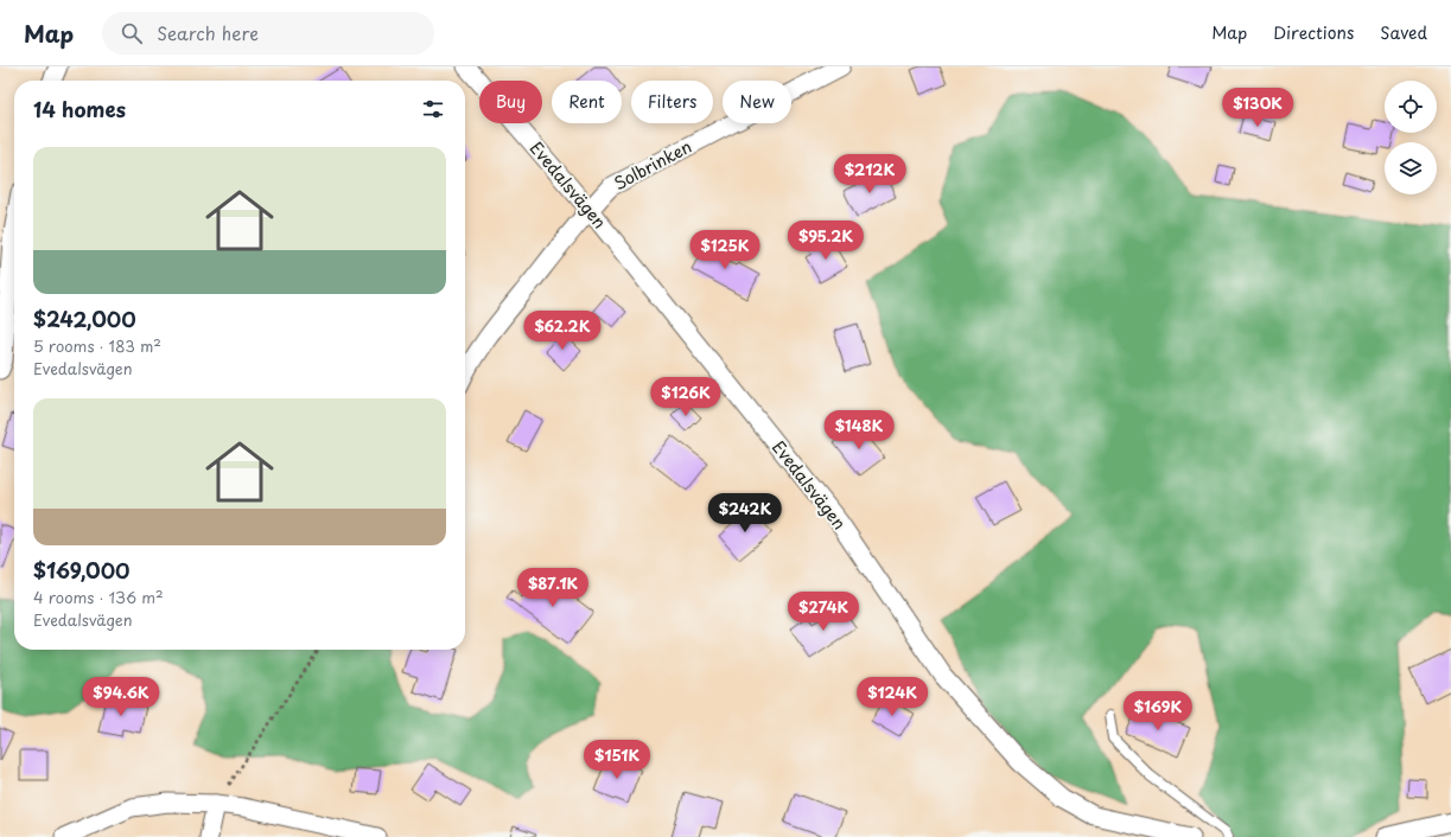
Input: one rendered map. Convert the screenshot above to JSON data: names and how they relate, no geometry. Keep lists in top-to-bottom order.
{
  "streets": {
    "street": ["Solbrinken", "Evedalsvägen"]
  },
  "crossings": [
    ["Solbrinken", "Evedalsvägen"]
  ],
  "page": {
    "header": "Map",
    "search": "Search here",
    "nav": ["Map", "Directions", "Saved"],
    "chip": [
      "Buy",
      "Rent",
      "Filters",
      "New"
    ],
    "heading": "14 homes",
    "price": [
      "$130K",
      "$212K",
      "$95.2K",
      "$125K",
      "$62.2K",
      "$126K",
      "$148K",
      "$242K",
      "$87.1K",
      "$274K",
      "$94.6K",
      "$124K",
      "$169K",
      "$151K"
    ],
    "list": [
      {
        "name": "$242,000",
        "note": "5 rooms · 183 m² · Evedalsvägen"
      },
      {
        "name": "$169,000",
        "note": "4 rooms · 136 m² · Evedalsvägen"
      }
    ]
  }
}
